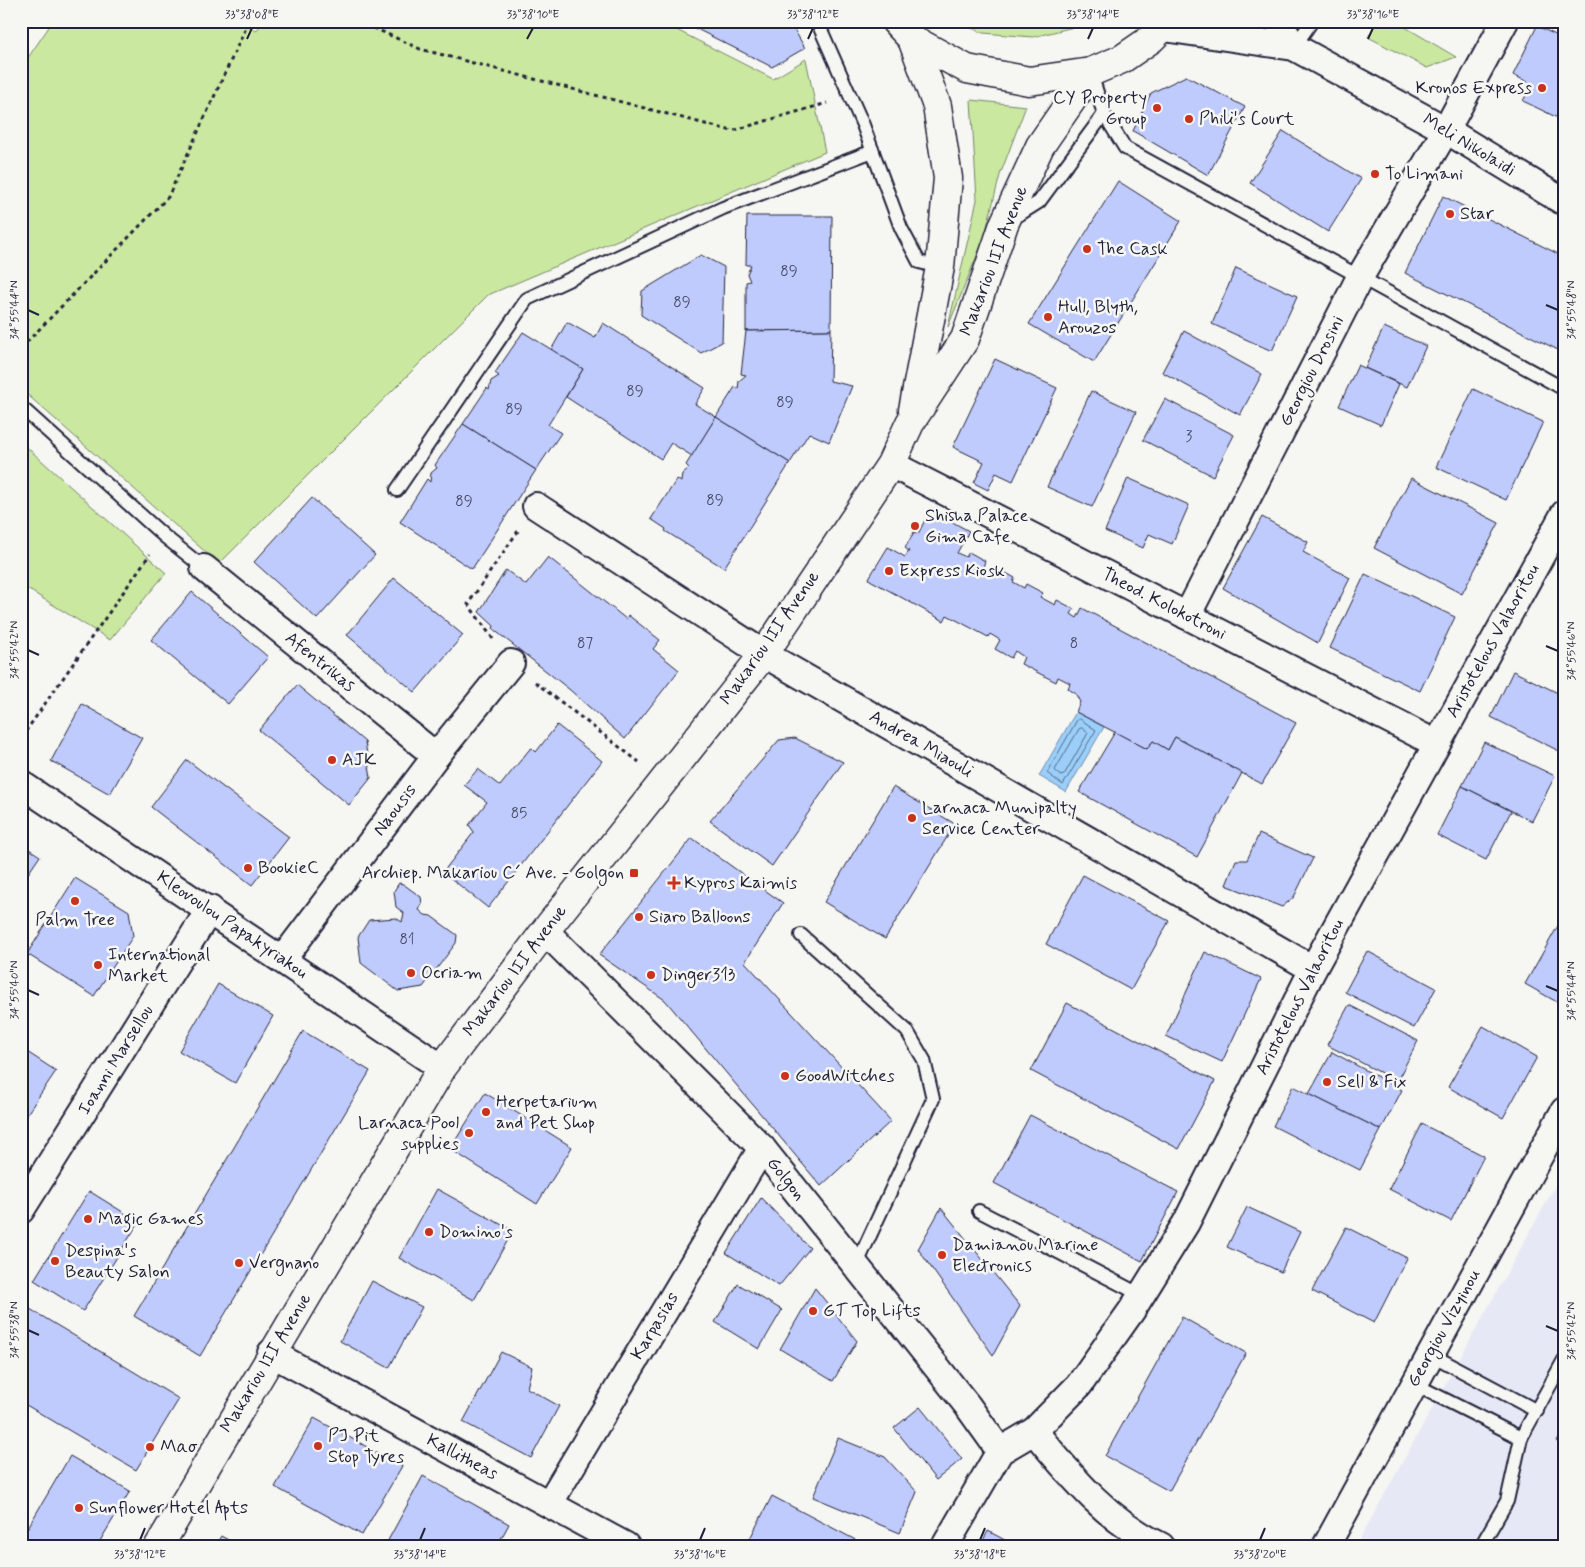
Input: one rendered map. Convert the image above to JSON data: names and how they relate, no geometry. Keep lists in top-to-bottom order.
{
  "streets": {
    "main road": ["Makariou III Avenue"],
    "street": [
      "Meli Nikolaidi",
      "Georgiou Drosini",
      "Theod. Kolokotroni",
      "Aristotelous Valaoritou",
      "Afentrikas",
      "Andrea Miaouli",
      "Naousis",
      "Kleovoulou Papakyriakou",
      "Ioanni Marsellou",
      "Golgon",
      "Karpasias",
      "Georgiou Vizyinou",
      "Kallitheas"
    ]
  },
  "crossings": [
    ["Meli Nikolaidi", "Georgiou Drosini"],
    ["Makariou III Avenue", "Theod. Kolokotroni"],
    ["Makariou III Avenue", "Andrea Miaouli"],
    ["Makariou III Avenue", "Kleovoulou Papakyriakou"],
    ["Makariou III Avenue", "Golgon"],
    ["Makariou III Avenue", "Kallitheas"],
    ["Georgiou Drosini", "Theod. Kolokotroni"],
    ["Theod. Kolokotroni", "Aristotelous Valaoritou"],
    ["Aristotelous Valaoritou", "Andrea Miaouli"],
    ["Aristotelous Valaoritou", "Golgon"],
    ["Afentrikas", "Naousis"],
    ["Naousis", "Kleovoulou Papakyriakou"],
    ["Kleovoulou Papakyriakou", "Ioanni Marsellou"],
    ["Golgon", "Karpasias"],
    ["Karpasias", "Kallitheas"]
  ],
  "places": {
    "other": [
      "Kronos Express",
      "CY Property Group",
      "Phili's Court",
      "To Limani",
      "Star",
      "The Cask",
      "Hull, Blyth, Arouzos",
      "Shisha Palace Gima Cafe",
      "Express Kiosk",
      "AJK",
      "Larnaca Munipalty Service Center",
      "BookieC",
      "Palm Tree",
      "Siaro Balloons",
      "International Market",
      "Ocriam",
      "Dinger313",
      "GoodWitches",
      "Sell & Fix",
      "Herpetarium and Pet Shop",
      "Larnaca Pool supplies",
      "Magic Games",
      "Domino's",
      "Damianou Marine Electronics",
      "Despina's Beauty Salon",
      "Vergnano",
      "GT Top Lifts",
      "PJ Pit Stop Tyres",
      "Μασ",
      "Sunflower Hotel Apts"
    ],
    "transit": ["Archiep. Makariou C´ Ave. - Golgon"],
    "health": ["Kypros Kaimis"]
  },
  "house_numbers": [
    "89",
    "89",
    "89",
    "89",
    "89",
    "3",
    "89",
    "89",
    "87",
    "8",
    "85",
    "81"
  ],
  "coordinates": [
    "33°38'08\"E",
    "33°38'10\"E",
    "33°38'12\"E",
    "33°38'14\"E",
    "33°38'16\"E",
    "34°55'44\"N",
    "34°55'48\"N",
    "34°55'42\"N",
    "34°55'46\"N",
    "34°55'40\"N",
    "34°55'38\"N",
    "33°38'18\"E",
    "33°38'20\"E"
  ]
}
